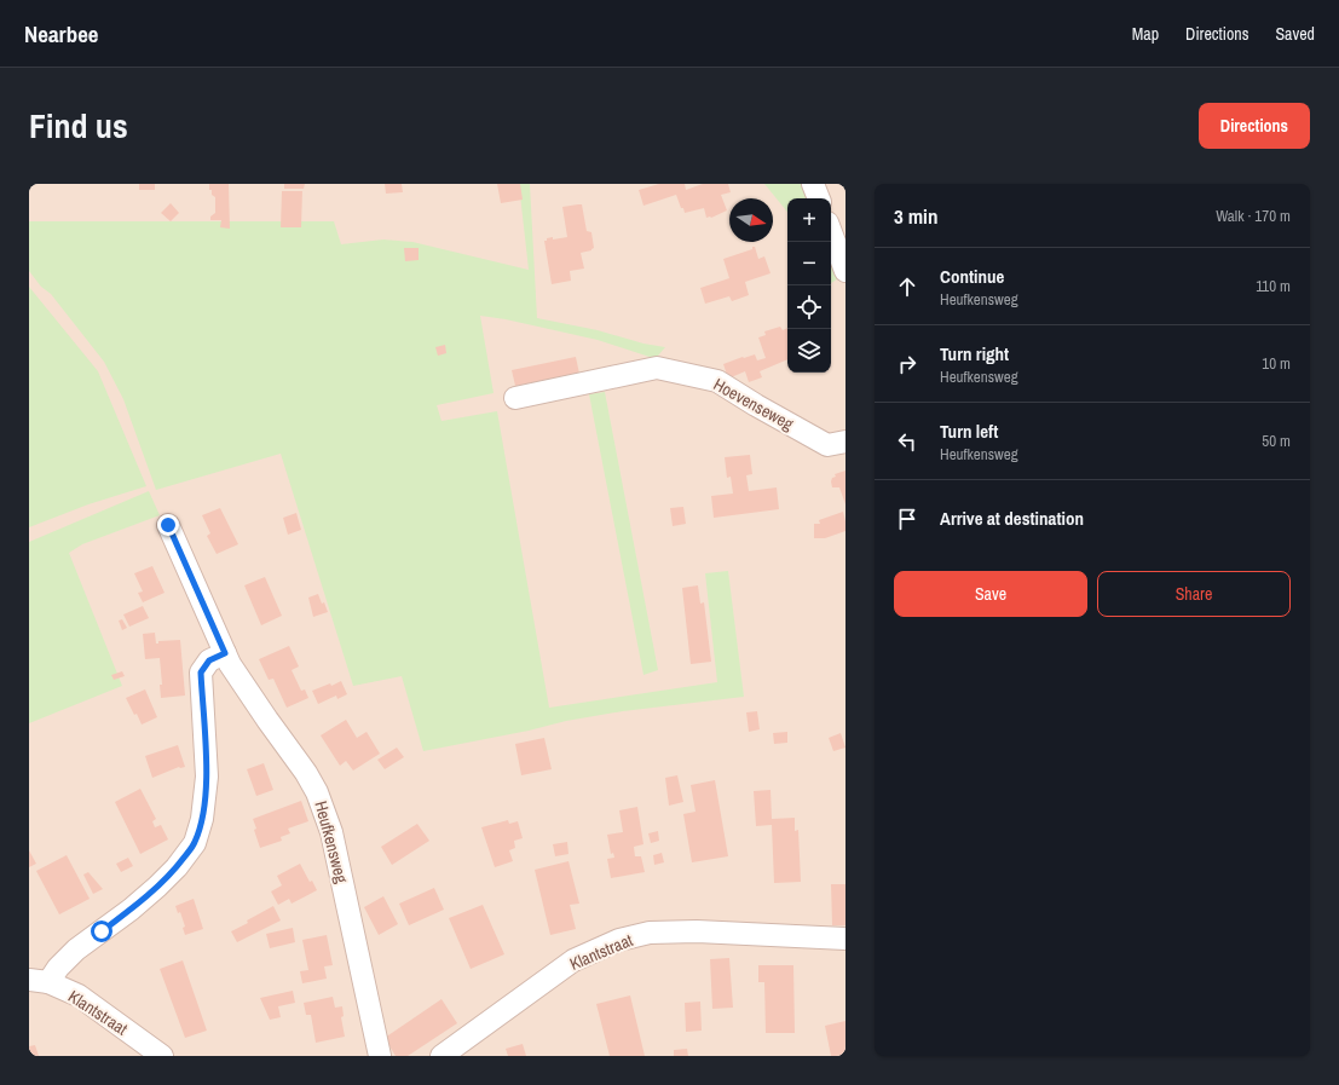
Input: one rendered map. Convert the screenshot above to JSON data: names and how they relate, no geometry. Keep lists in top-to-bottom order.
{
  "streets": {
    "street": ["Hoevenseweg", "Heufkensweg", "Klantstraat"]
  },
  "north": "right",
  "page": {
    "header": "Nearbee",
    "nav": ["Map", "Directions", "Saved"],
    "title": "Find us",
    "buttons": [
      "Directions",
      ["Save", "Share"]
    ],
    "heading": ["3 min", "Walk · 170 m"],
    "map_buttons": ["+", "−"],
    "list": [
      ["Continue", "Heufkensweg", "110 m"],
      ["Turn right", "Heufkensweg", "10 m"],
      ["Turn left", "Heufkensweg", "50 m"],
      "Arrive at destination"
    ]
  }
}
